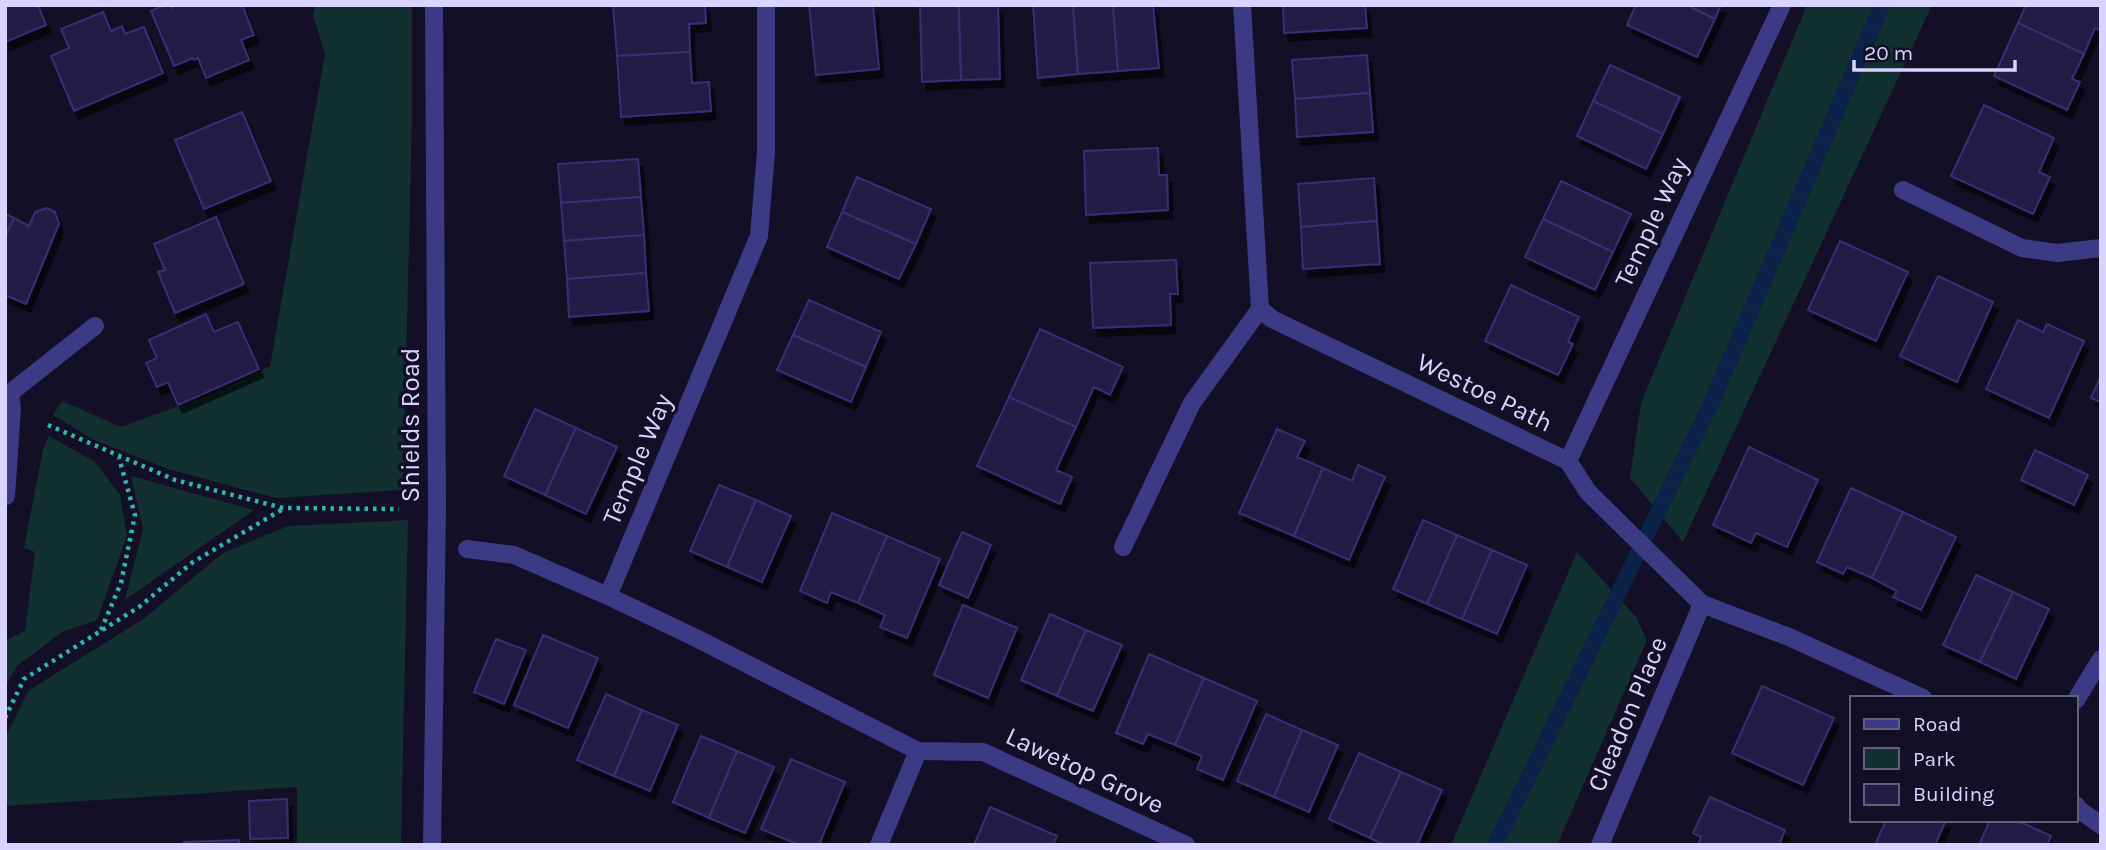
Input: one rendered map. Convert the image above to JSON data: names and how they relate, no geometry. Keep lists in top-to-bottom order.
{
  "streets": {
    "street": [
      "Temple Way",
      "Westoe Path",
      "Shields Road",
      "Cleadon Place",
      "Lawetop Grove"
    ]
  },
  "crossings": [
    ["Temple Way", "Westoe Path"],
    ["Westoe Path", "Cleadon Place"]
  ],
  "legend": ["Road", "Park", "Building"],
  "scale_bar": "20 m"
}
